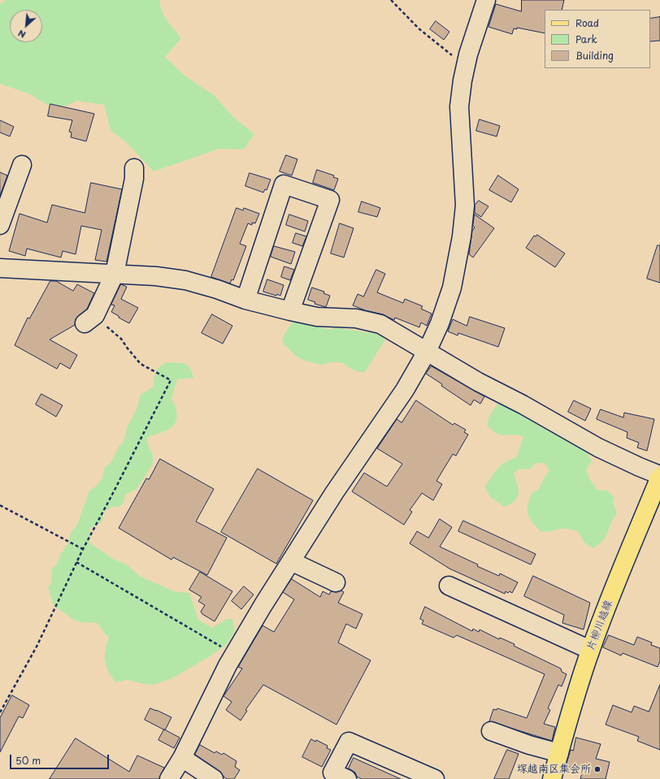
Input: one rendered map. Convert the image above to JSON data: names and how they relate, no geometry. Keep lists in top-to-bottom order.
{
  "streets": {
    "main road": ["片柳川越線"]
  },
  "places": ["塚越南区集会所"],
  "legend": ["Road", "Park", "Building"],
  "scale_bar": "50 m",
  "north": "bottom left"
}
